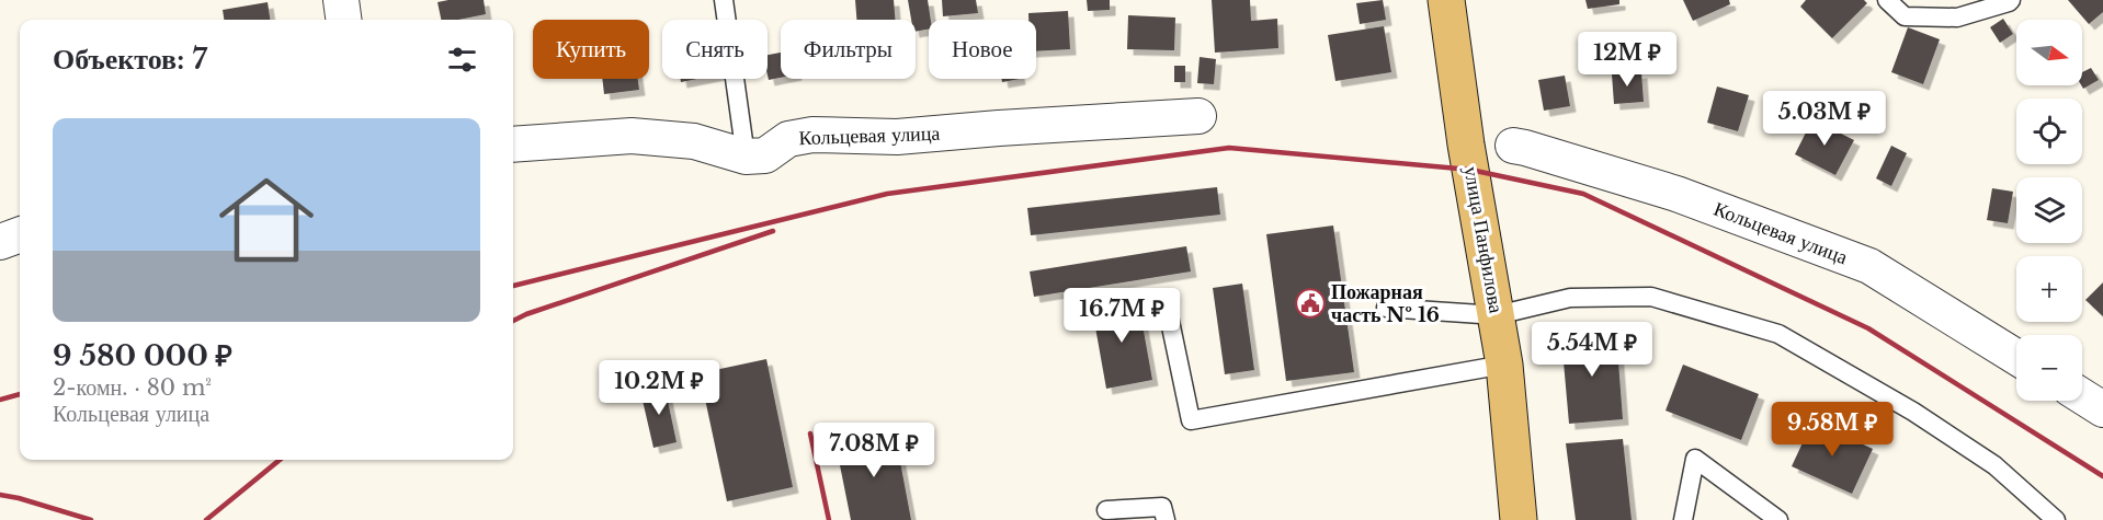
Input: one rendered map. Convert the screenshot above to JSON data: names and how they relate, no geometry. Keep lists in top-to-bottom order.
{
  "streets": {
    "main road": ["улица Панфилова"],
    "street": ["Кольцевая улица"]
  },
  "places": {
    "public building": ["Пожарная часть № 16"]
  },
  "north": "right",
  "page": {
    "map_buttons": ["+", "−"],
    "chip": [
      "Купить",
      "Снять",
      "Фильтры",
      "Новое"
    ],
    "heading": "Объектов: 7",
    "price": [
      "12M ₽",
      "5.03M ₽",
      "16.7M ₽",
      "5.54M ₽",
      "10.2M ₽",
      "9.58M ₽",
      "7.08M ₽"
    ],
    "list": [
      {
        "name": "9 580 000 ₽",
        "note": "2-комн. · 80 m² · Кольцевая улица"
      }
    ]
  }
}
